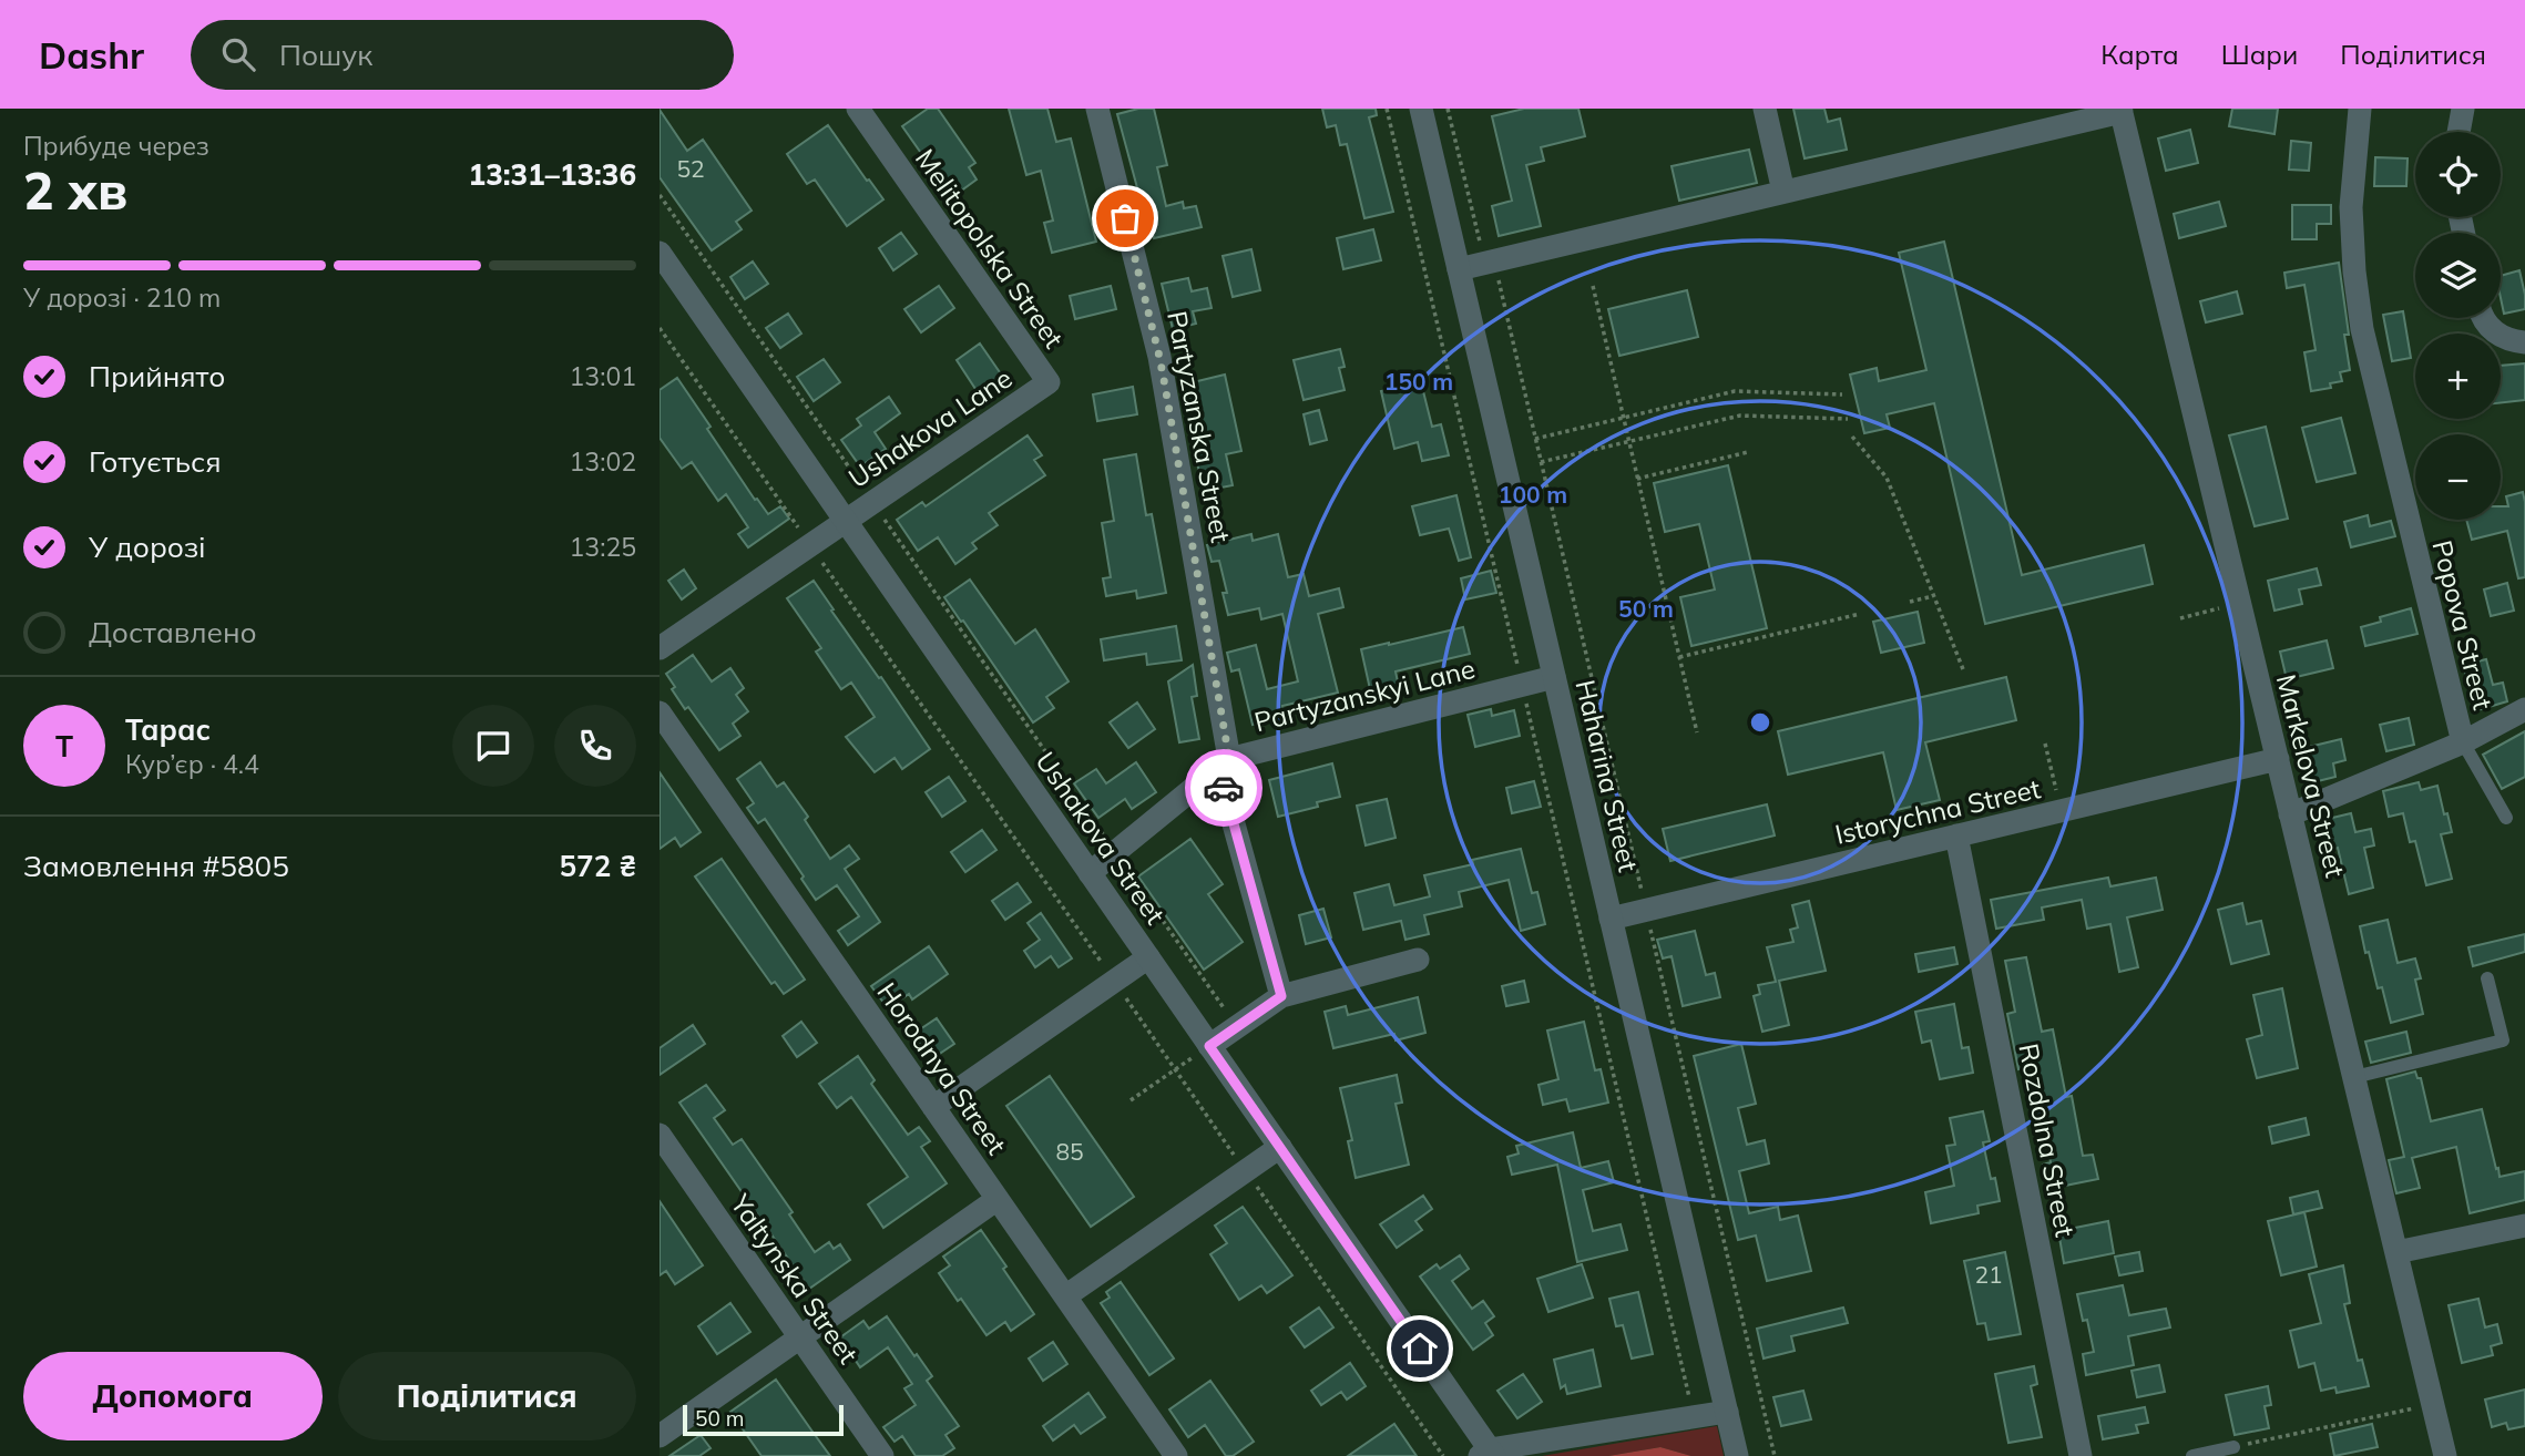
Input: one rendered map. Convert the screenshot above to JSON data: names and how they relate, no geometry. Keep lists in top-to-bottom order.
{
  "streets": {
    "street": [
      "Melitopolska Street",
      "Partyzanska Street",
      "Ushakova Lane",
      "Popova Street",
      "Partyzanskyi Lane",
      "Haharina Street",
      "Markelova Street",
      "Istorychna Street",
      "Ushakova Street",
      "Horodnya Street",
      "Rozdolna Street",
      "Yaltynska Street"
    ]
  },
  "crossings": [
    ["Melitopolska Street", "Ushakova Lane"],
    ["Partyzanska Street", "Partyzanskyi Lane"],
    ["Ushakova Lane", "Ushakova Street"],
    ["Partyzanskyi Lane", "Haharina Street"],
    ["Partyzanskyi Lane", "Ushakova Street"],
    ["Haharina Street", "Istorychna Street"],
    ["Markelova Street", "Istorychna Street"],
    ["Istorychna Street", "Rozdolna Street"]
  ],
  "house_numbers": ["52", "85", "21"],
  "scale_bar": "50 m",
  "page": {
    "header": "Dashr",
    "search": "Пошук",
    "nav": ["Карта", "Шари", "Поділитися"],
    "heading": ["2 хв", "Прибуде через", "13:31–13:36"],
    "panel": [
      "Тарас",
      "Кур’єр · 4.4",
      "Замовлення #5805",
      "572 ₴"
    ],
    "map_buttons": ["+", "−"],
    "bar": "У дорозі · 210 m",
    "list": [
      ["Прийнято", "13:01"],
      ["Готується", "13:02"],
      ["У дорозі", "13:25"],
      "Доставлено"
    ],
    "round": "Т",
    "buttons": ["Допомога", "Поділитися"],
    "scale": "50 m"
  },
  "rings": ["150 m", "100 m", "50 m"]
}
